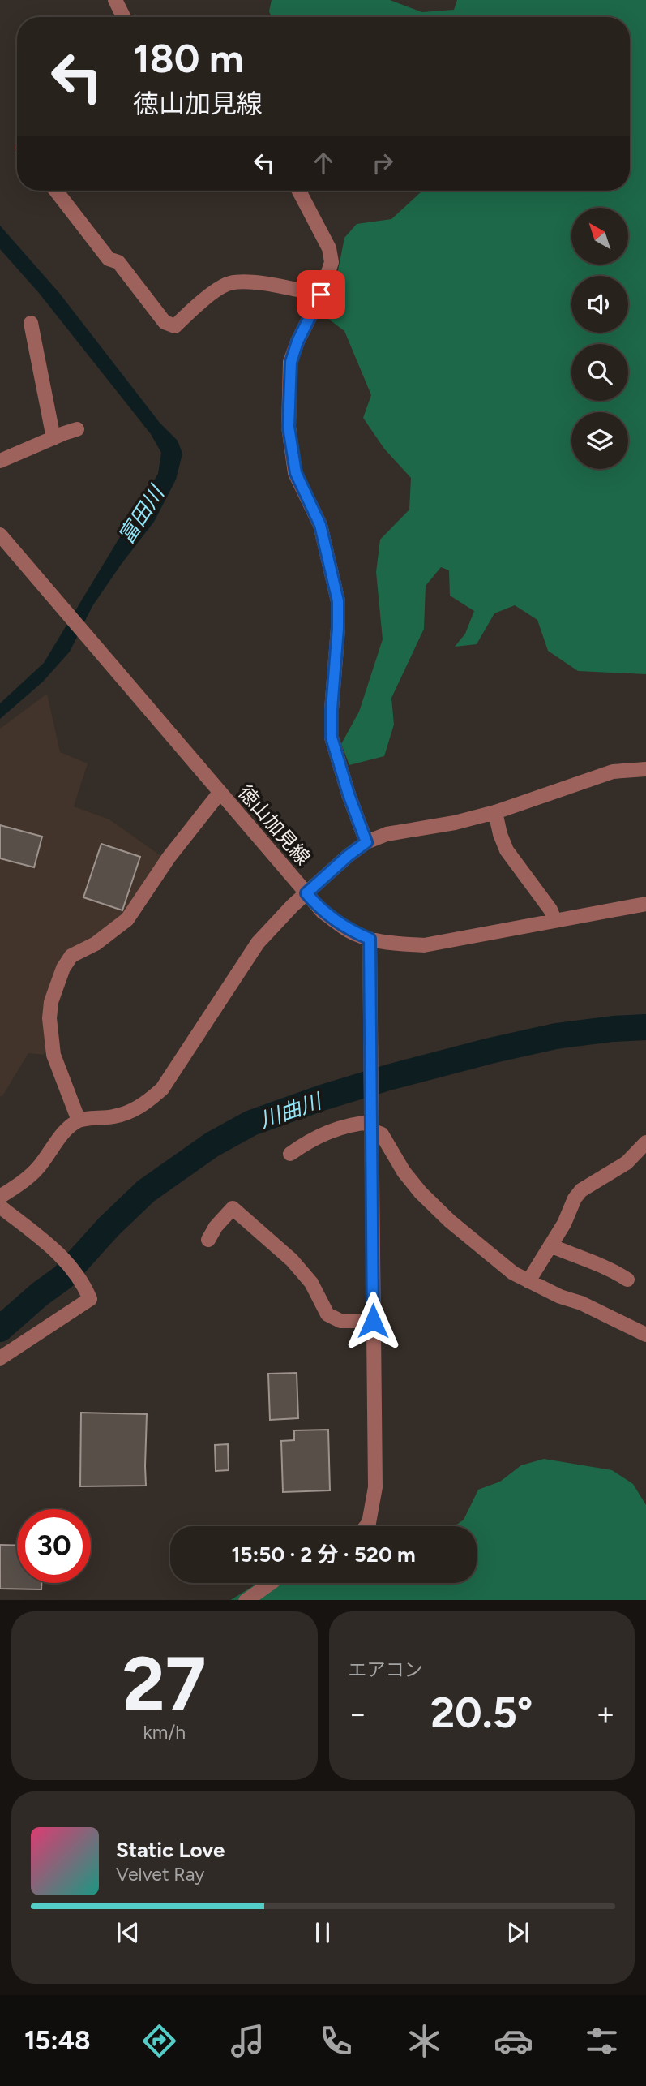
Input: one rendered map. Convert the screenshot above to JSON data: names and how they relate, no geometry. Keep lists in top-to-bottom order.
{
  "streets": {
    "street": ["徳山加見線"]
  },
  "water": ["富田川", "川曲川"],
  "north": "top left",
  "page": {
    "turn": ["180 m", "徳山加見線"],
    "limit": "30",
    "trip": "15:50 · 2 分 · 520 m",
    "tile": [
      ["27", "km/h"],
      "エアコン"
    ],
    "heat": ["−", "20.5°", "+"],
    "song": ["Static Love", "Velvet Ray"],
    "tabs": "15:48"
  }
}
